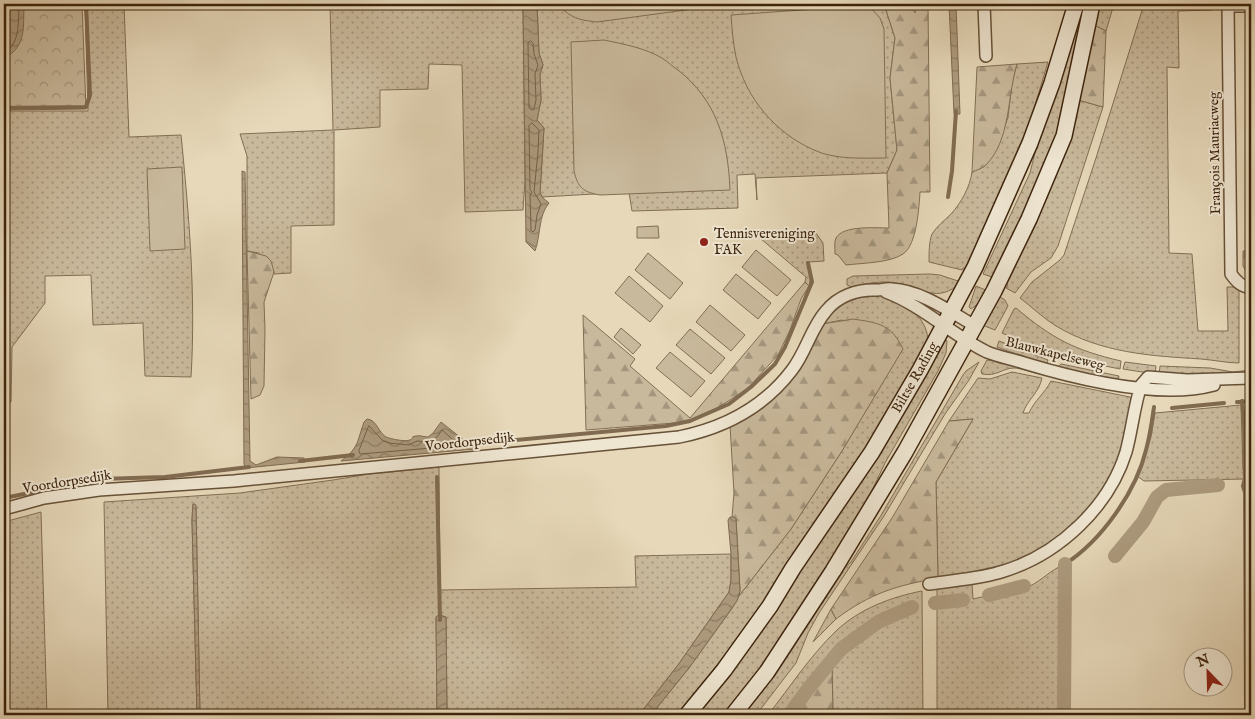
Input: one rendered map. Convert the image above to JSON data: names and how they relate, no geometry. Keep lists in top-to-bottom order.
{
  "streets": {
    "main road": ["Biltse Rading"],
    "street": ["François Mauriacweg", "Blauwkapelseweg", "Voordorpsedijk"]
  },
  "crossings": [
    ["Blauwkapelseweg", "Biltse Rading"],
    ["Blauwkapelseweg", "Voordorpsedijk"],
    ["Biltse Rading", "Voordorpsedijk"]
  ],
  "places": ["Tennisvereniging FAK"],
  "north": "top left"
}
